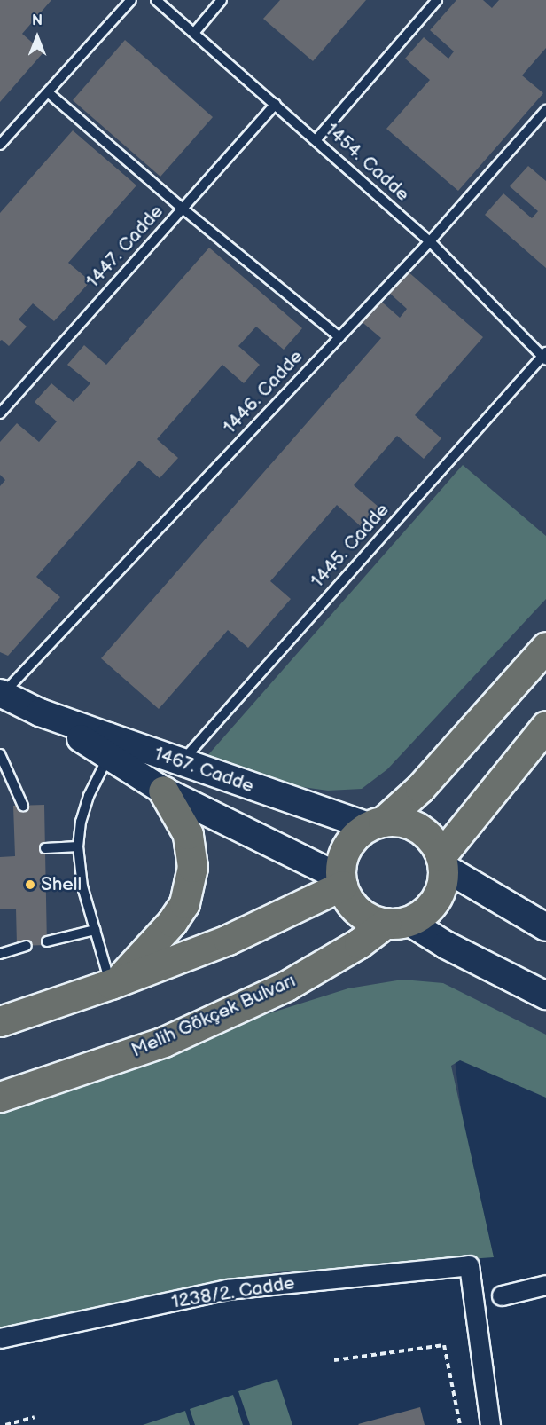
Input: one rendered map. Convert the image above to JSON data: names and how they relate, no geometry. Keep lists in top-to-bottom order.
{
  "streets": {
    "main road": ["1467. Cadde", "Melih Gökçek Bulvarı"],
    "street": ["1238/2. Cadde"],
    "lane": [
      "1454. Cadde",
      "1447. Cadde",
      "1446. Cadde",
      "1445. Cadde"
    ]
  },
  "crossings": [
    ["1454. Cadde", "1447. Cadde"],
    ["1454. Cadde", "1446. Cadde"],
    ["1454. Cadde", "1445. Cadde"],
    ["1446. Cadde", "1467. Cadde"],
    ["1445. Cadde", "1467. Cadde"],
    ["1467. Cadde", "Melih Gökçek Bulvarı"]
  ],
  "places": ["Shell"],
  "north": "top"
}
